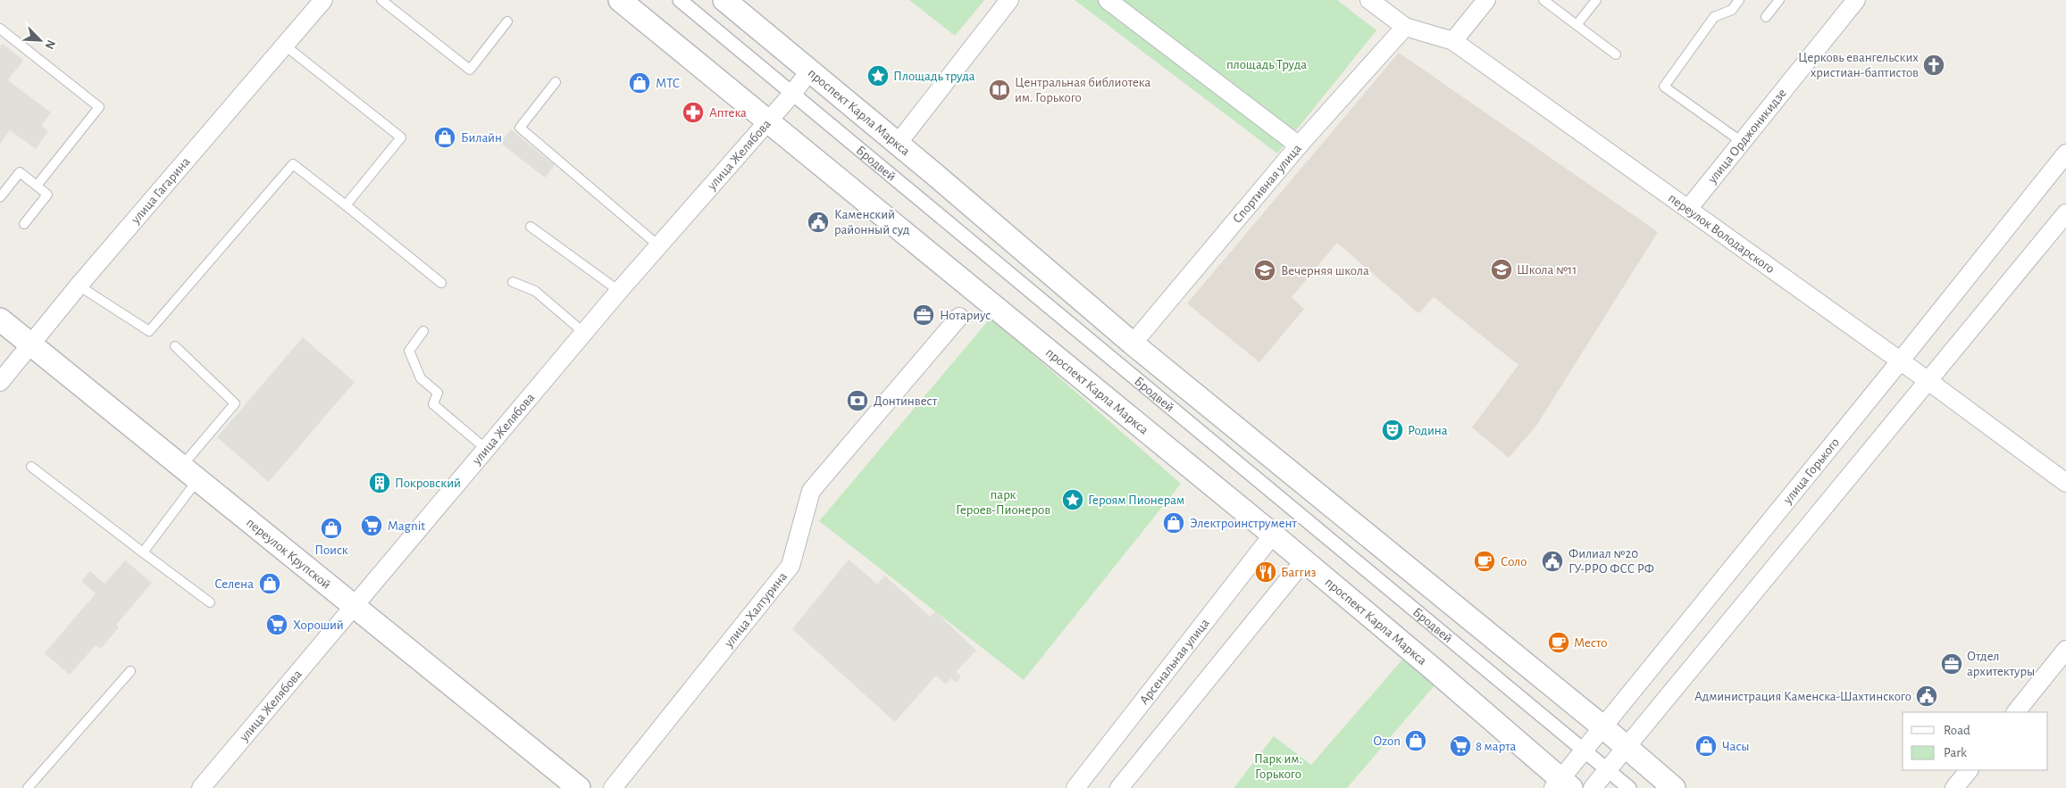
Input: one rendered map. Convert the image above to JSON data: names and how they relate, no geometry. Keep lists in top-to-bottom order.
{
  "streets": {
    "street": [
      "проспект Карла Маркса",
      "улица Орджоникидзе",
      "улица Желябова",
      "Бродвей",
      "Спортивная улица",
      "улица Гагарина",
      "переулок Володарского",
      "улица Горького",
      "переулок Крупской",
      "улица Халтурина",
      "Арсенальная улица"
    ]
  },
  "crossings": [
    ["проспект Карла Маркса", "улица Желябова"],
    ["проспект Карла Маркса", "Спортивная улица"],
    ["проспект Карла Маркса", "улица Горького"],
    ["проспект Карла Маркса", "Арсенальная улица"],
    ["улица Орджоникидзе", "переулок Володарского"],
    ["улица Желябова", "Бродвей"],
    ["улица Желябова", "переулок Крупской"],
    ["Бродвей", "улица Горького"],
    ["Спортивная улица", "переулок Володарского"],
    ["улица Гагарина", "переулок Крупской"],
    ["переулок Володарского", "улица Горького"]
  ],
  "parks": ["площадь Труда", "парк Героев-Пионеров", "Парк им. Горького"],
  "places": {
    "church": ["Церковь евангельских христиан-баптистов"],
    "place": ["Площадь труда", "Героям Пионерам"],
    "shop": [
      "МТС",
      "Билайн",
      "Электроинструмент",
      "Поиск",
      "Селена",
      "Ozon",
      "Часы"
    ],
    "library": ["Центральная библиотека им. Горького"],
    "pharmacy": ["Аптека"],
    "public building": ["Каменский районный суд", "Филиал №20 ГУ-РРО ФСС РФ", "Администрация Каменска-Шахтинского"],
    "school or university": ["Школа №11", "Вечерняя школа"],
    "office": ["Нотариус", "Отдел архитектуры"],
    "bank": ["Донтинвест"],
    "theatre": ["Родина"],
    "building": ["Покровский"],
    "supermarket": ["Magnit", "Хороший", "8 марта"],
    "cafe": ["Соло", "Место"],
    "restaurant": ["Баггиз"]
  },
  "legend": ["Road", "Park"],
  "north": "bottom right"
}
